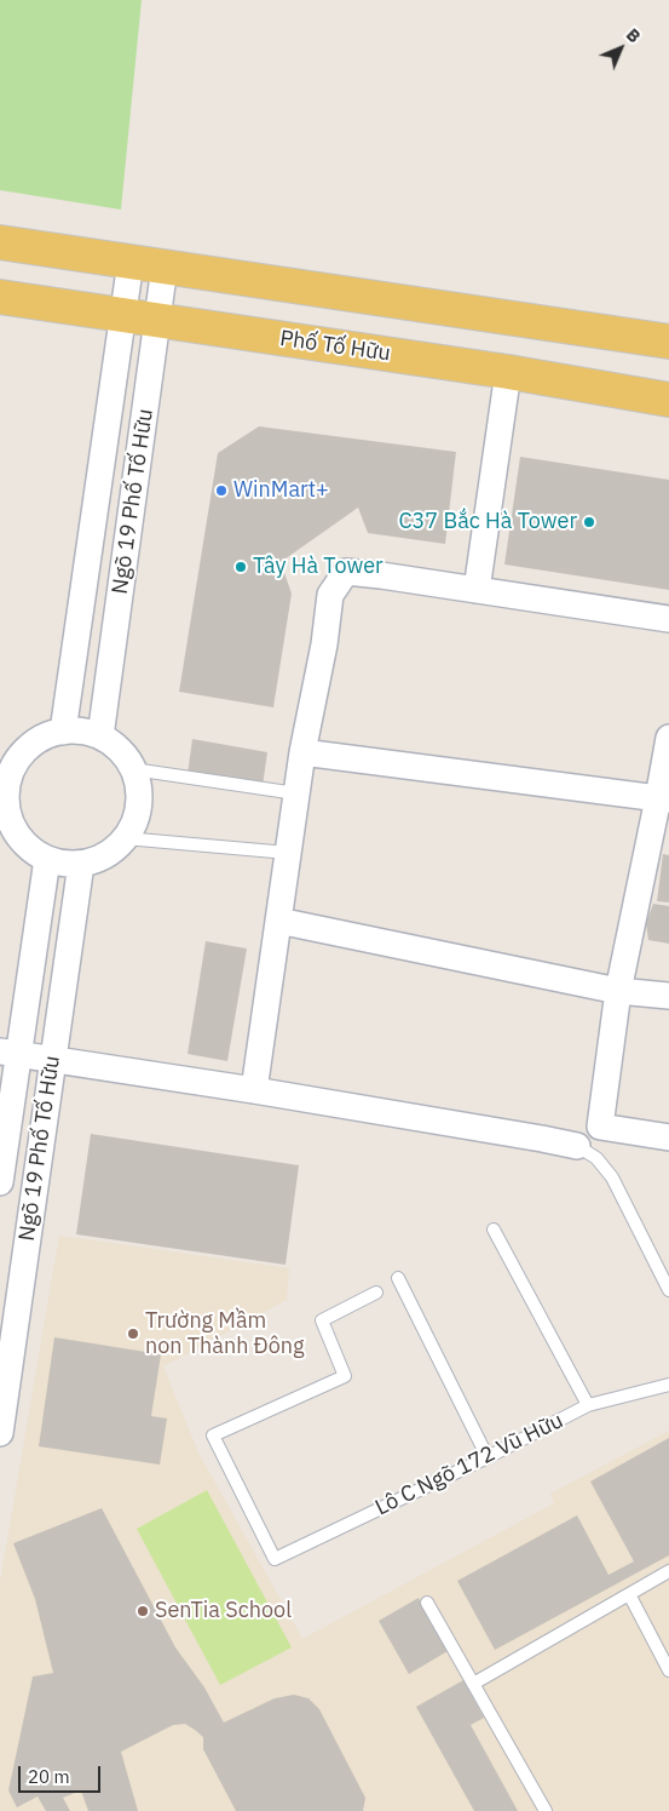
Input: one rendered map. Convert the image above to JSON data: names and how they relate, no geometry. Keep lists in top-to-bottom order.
{
  "streets": {
    "main road": ["Phố Tố Hữu"],
    "street": ["Ngõ 19 Phố Tố Hữu"],
    "lane": ["Lô C Ngõ 172 Vũ Hữu"]
  },
  "crossings": [
    ["Phố Tố Hữu", "Ngõ 19 Phố Tố Hữu"]
  ],
  "places": [
    "WinMart+",
    "C37 Bắc Hà Tower",
    "Tây Hà Tower",
    "Trường Mầm non Thành Đông",
    "SenTia School"
  ],
  "scale_bar": "20 m",
  "north": "top right"
}
